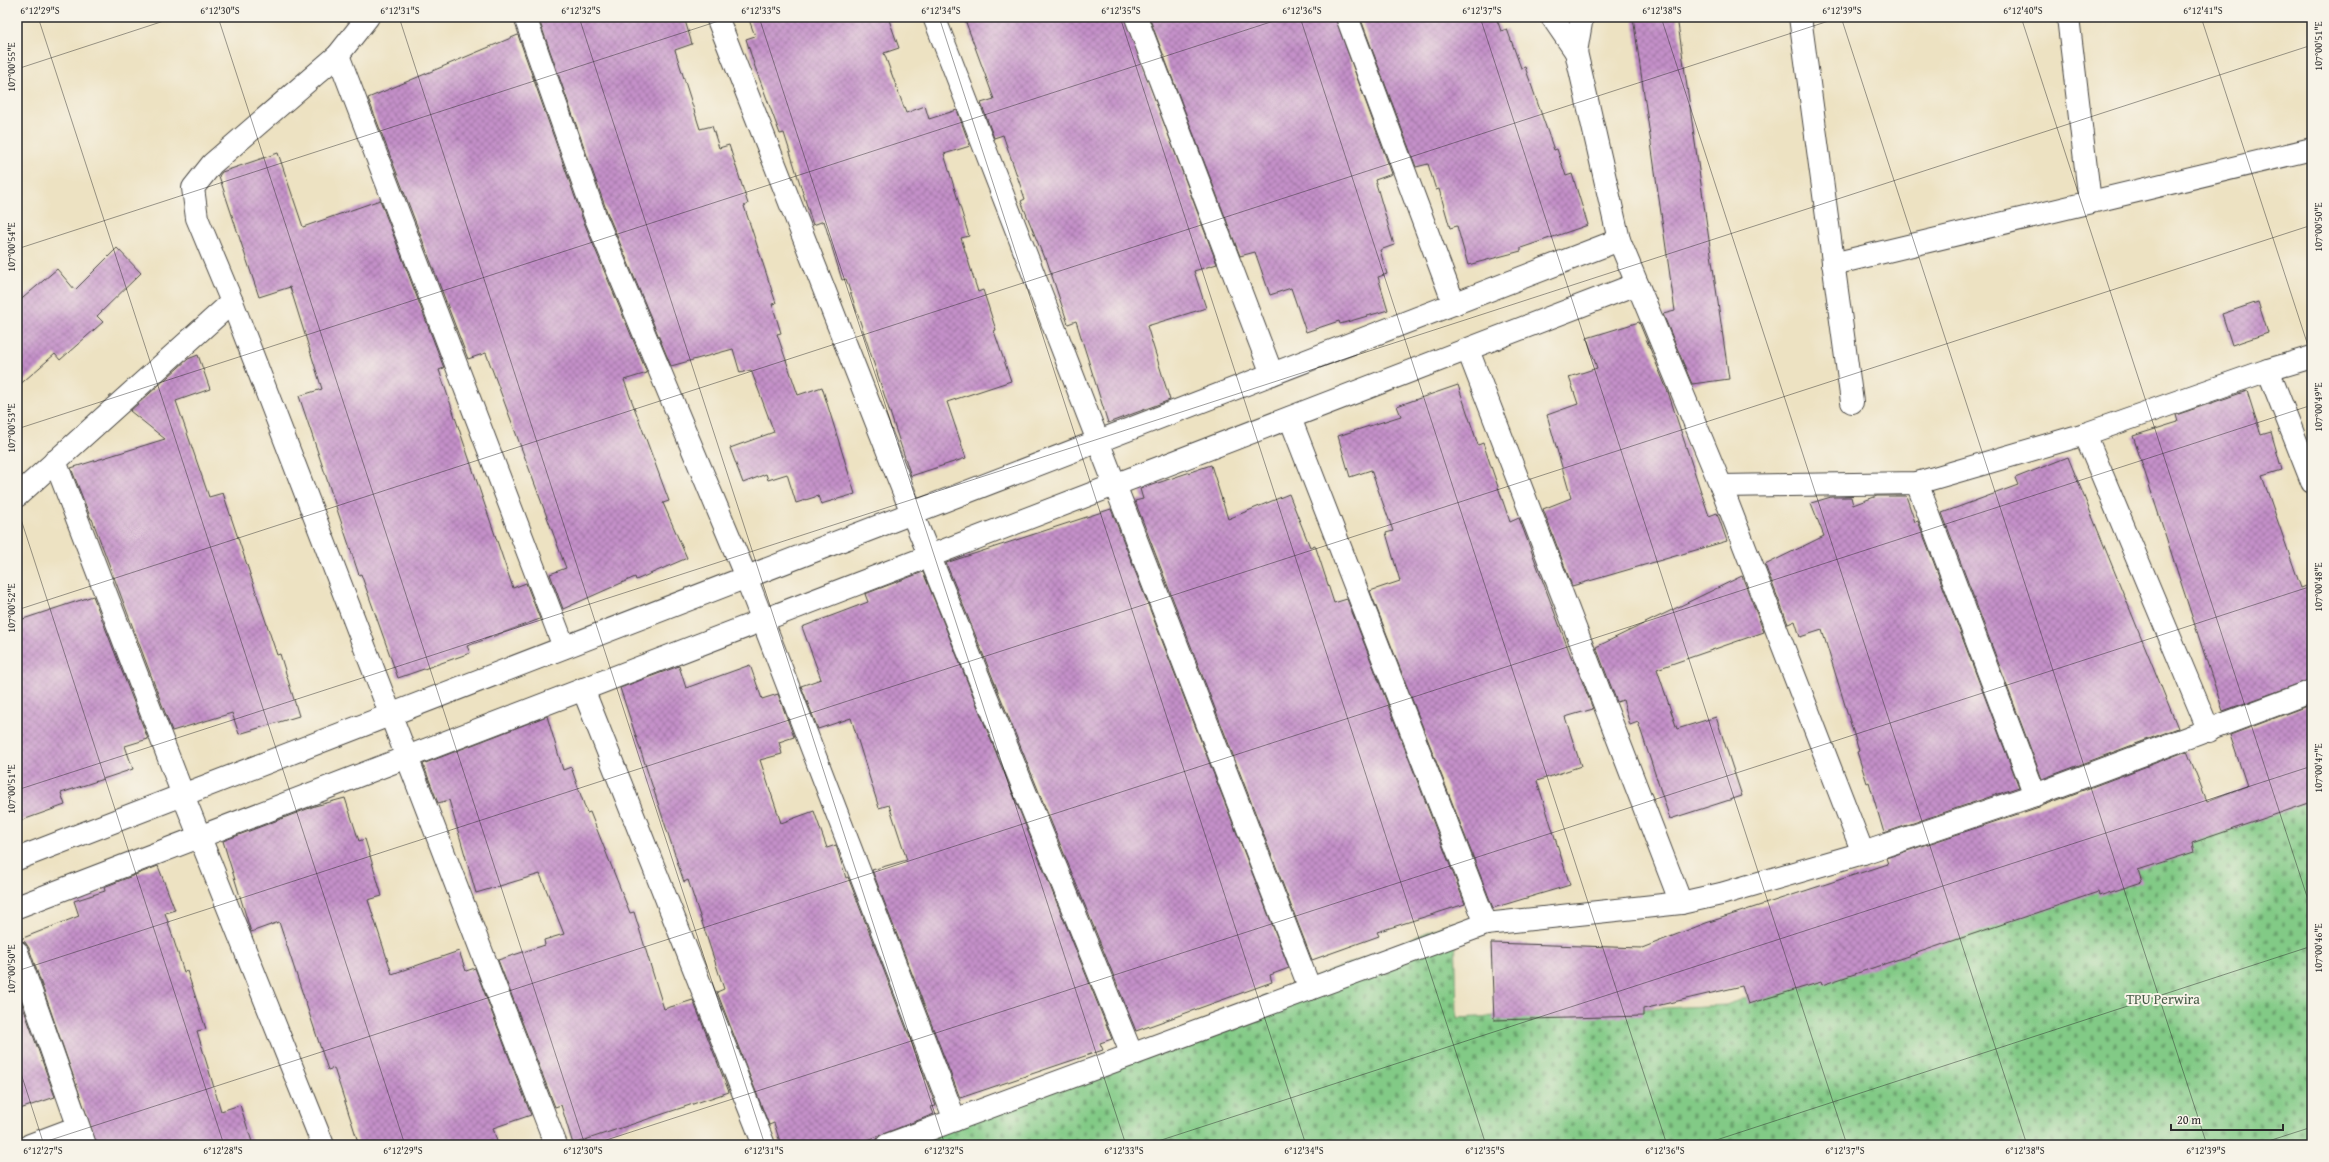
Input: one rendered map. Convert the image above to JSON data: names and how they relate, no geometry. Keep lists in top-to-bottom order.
{
  "parks": ["TPU Perwira"],
  "scale_bar": "20 m",
  "coordinates": [
    "6°12'29\"S",
    "6°12'30\"S",
    "6°12'31\"S",
    "6°12'32\"S",
    "6°12'33\"S",
    "6°12'34\"S",
    "6°12'35\"S",
    "6°12'36\"S",
    "6°12'37\"S",
    "6°12'38\"S",
    "6°12'39\"S",
    "6°12'40\"S",
    "6°12'41\"S",
    "107°00'51\"E",
    "107°00'55\"E",
    "107°00'50\"E",
    "107°00'54\"E",
    "107°00'49\"E",
    "107°00'53\"E",
    "107°00'48\"E",
    "107°00'52\"E",
    "107°00'47\"E",
    "107°00'46\"E",
    "6°12'27\"S",
    "6°12'28\"S"
  ]
}
